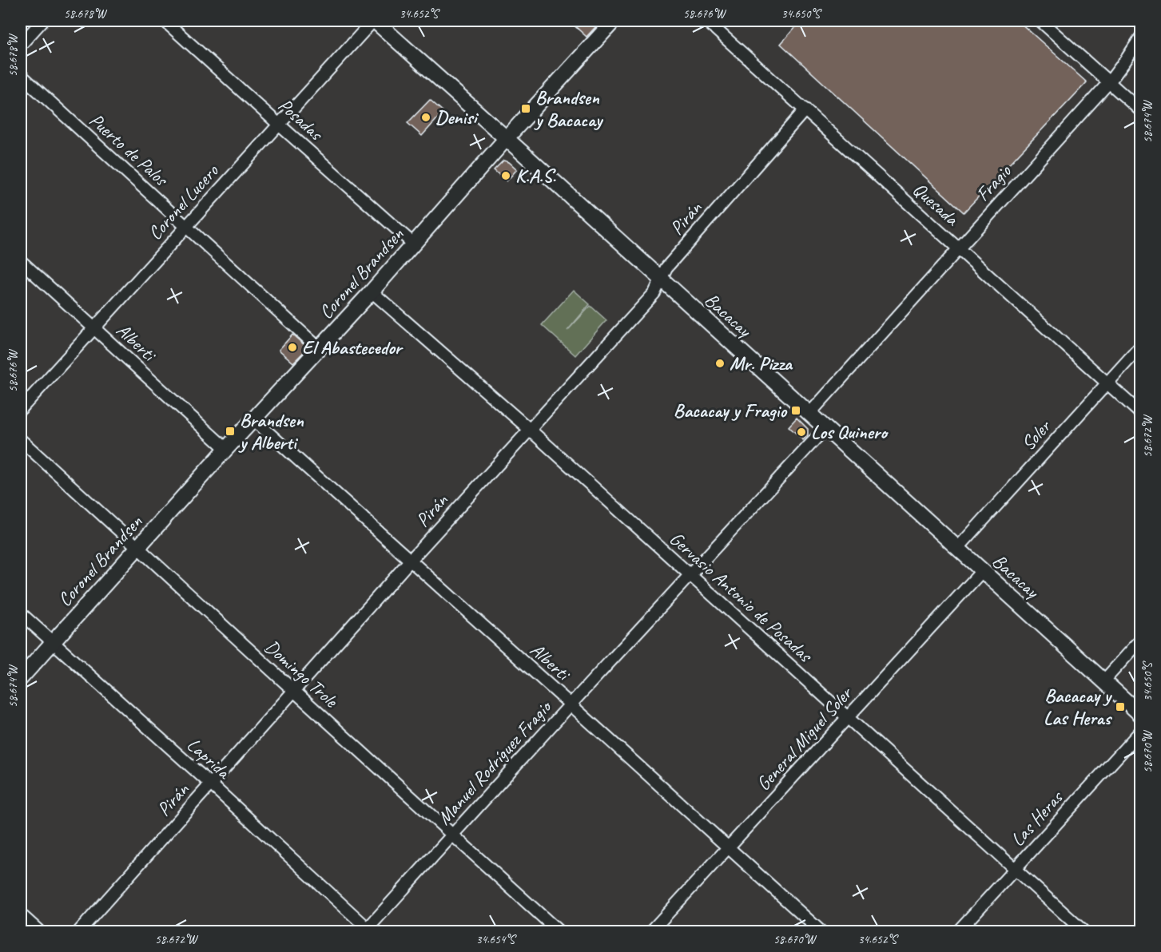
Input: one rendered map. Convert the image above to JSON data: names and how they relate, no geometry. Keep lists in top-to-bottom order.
{
  "streets": {
    "street": [
      "Posadas",
      "Puerto de Palos",
      "Fragio",
      "Coronel Lucero",
      "Quesada",
      "Pirán",
      "Coronel Brandsen",
      "Bacacay",
      "Alberti",
      "Soler",
      "Gervasio Antonio de Posadas",
      "Domingo Trole",
      "General Miguel Soler",
      "Laprida",
      "Manuel Rodríguez Fragio",
      "Las Heras"
    ]
  },
  "crossings": [
    ["Posadas", "Coronel Lucero"],
    ["Posadas", "Coronel Brandsen"],
    ["Puerto de Palos", "Coronel Lucero"],
    ["Puerto de Palos", "Coronel Brandsen"],
    ["Fragio", "Quesada"],
    ["Fragio", "Bacacay"],
    ["Coronel Lucero", "Bacacay"],
    ["Coronel Lucero", "Alberti"],
    ["Quesada", "Pirán"],
    ["Quesada", "Soler"],
    ["Pirán", "Bacacay"],
    ["Pirán", "Alberti"],
    ["Pirán", "Gervasio Antonio de Posadas"],
    ["Pirán", "Domingo Trole"],
    ["Pirán", "Laprida"],
    ["Coronel Brandsen", "Bacacay"],
    ["Coronel Brandsen", "Alberti"],
    ["Coronel Brandsen", "Gervasio Antonio de Posadas"],
    ["Coronel Brandsen", "Domingo Trole"],
    ["Coronel Brandsen", "Laprida"],
    ["Bacacay", "Soler"],
    ["Bacacay", "General Miguel Soler"],
    ["Bacacay", "Manuel Rodríguez Fragio"],
    ["Alberti", "General Miguel Soler"],
    ["Alberti", "Manuel Rodríguez Fragio"],
    ["Gervasio Antonio de Posadas", "General Miguel Soler"],
    ["Gervasio Antonio de Posadas", "Manuel Rodríguez Fragio"],
    ["Gervasio Antonio de Posadas", "Las Heras"],
    ["Domingo Trole", "Manuel Rodríguez Fragio"],
    ["Laprida", "Manuel Rodríguez Fragio"]
  ],
  "places": {
    "transit": [
      "Brandsen y Bacacay",
      "Bacacay y Fragio",
      "Brandsen y Alberti",
      "Bacacay y Las Heras"
    ],
    "other": [
      "Denisi",
      "K.A.S.",
      "El Abastecedor",
      "Mr. Pizza",
      "Los Quinero"
    ]
  },
  "coordinates": [
    "58.678°W",
    "34.652°S",
    "58.676°W",
    "34.650°S",
    "58.674°W",
    "58.672°W",
    "58.670°W",
    "34.654°S"
  ]
}
